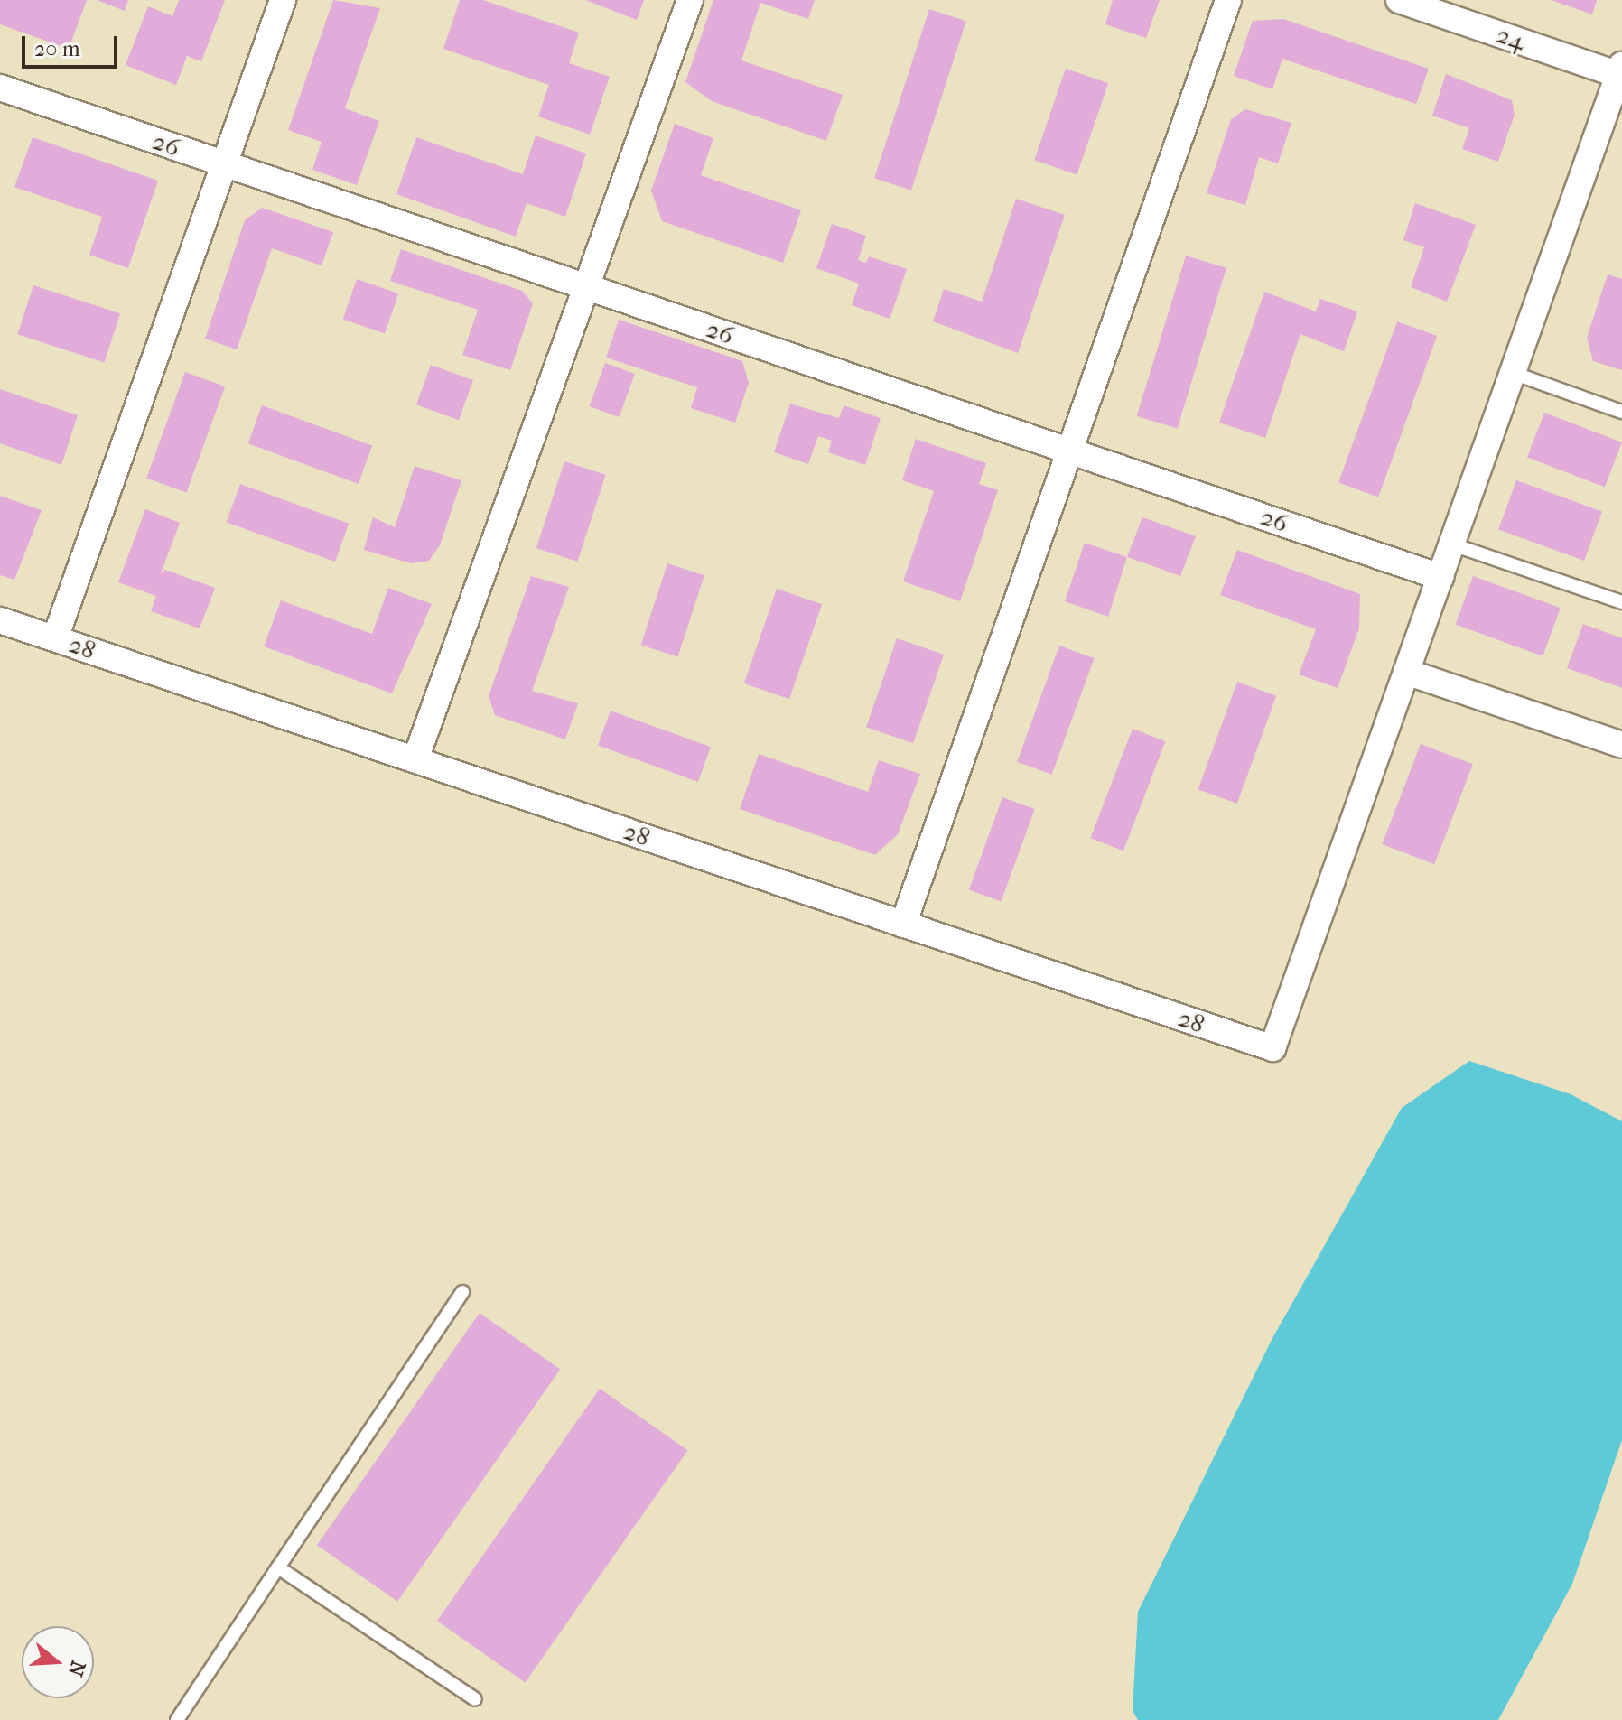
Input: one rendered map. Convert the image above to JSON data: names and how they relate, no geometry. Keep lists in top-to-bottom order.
{
  "streets": {
    "street": ["24", "26", "28"]
  },
  "scale_bar": "20 m",
  "north": "right"
}
